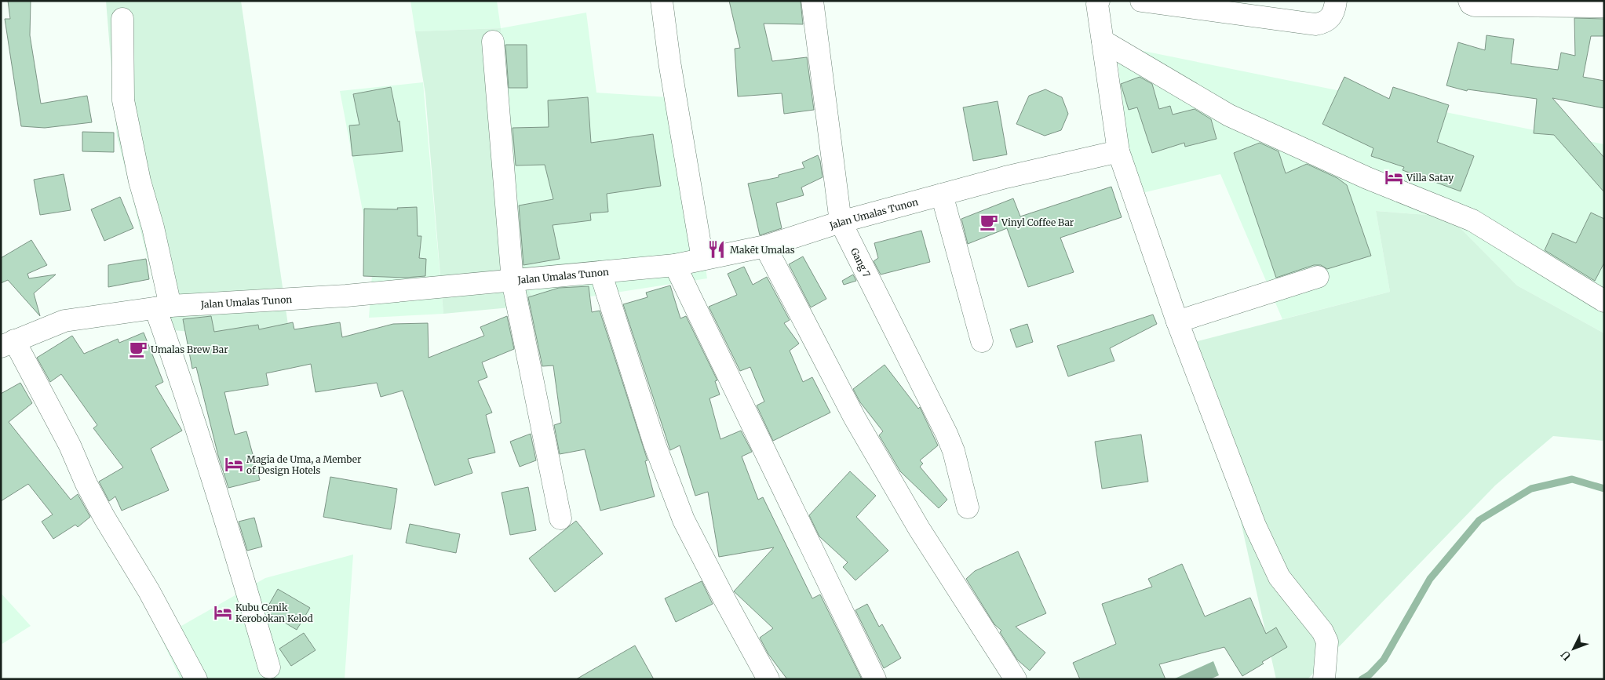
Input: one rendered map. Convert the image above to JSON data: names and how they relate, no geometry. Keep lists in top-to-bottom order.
{
  "streets": {
    "street": ["Jalan Umalas Tunon", "Gang 7"]
  },
  "crossings": [
    ["Jalan Umalas Tunon", "Gang 7"]
  ],
  "places": {
    "hotel": ["Villa Satay", "Magia de Uma, a Member of Design Hotels", "Kubu Cenik Kerobokan Kelod"],
    "cafe": ["Vinyl Coffee Bar", "Umalas Brew Bar"],
    "restaurant": ["Makēt Umalas"]
  },
  "north": "bottom left"
}
